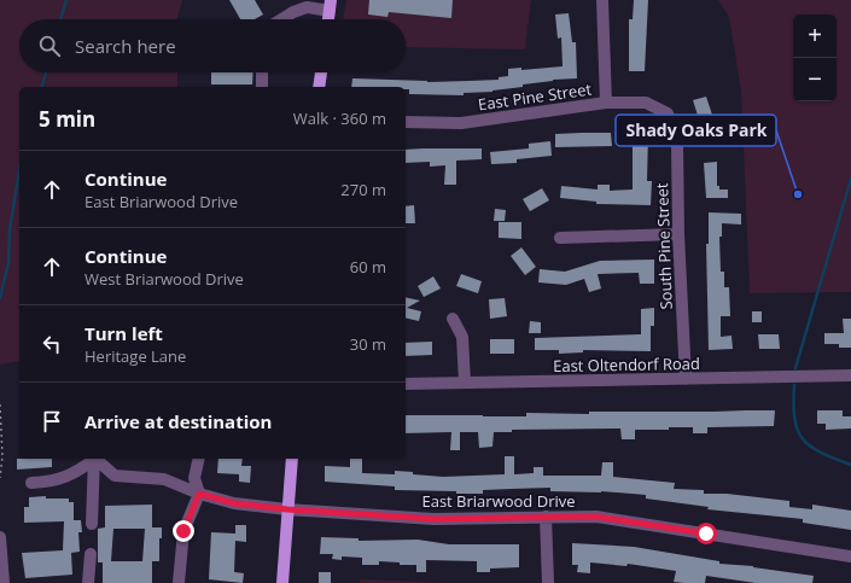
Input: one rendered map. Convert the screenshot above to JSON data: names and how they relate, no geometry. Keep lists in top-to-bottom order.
{
  "streets": {
    "street": [
      "East Pine Street",
      "South Pine Street",
      "East Oltendorf Road",
      "East Briarwood Drive"
    ]
  },
  "crossings": [
    ["East Pine Street", "South Pine Street"],
    ["South Pine Street", "East Oltendorf Road"]
  ],
  "places": ["Shady Oaks Park"],
  "page": {
    "map_buttons": ["+", "−"],
    "search": "Search here",
    "heading": ["5 min", "Walk · 360 m"],
    "list": [
      ["Continue", "East Briarwood Drive", "270 m"],
      ["Continue", "West Briarwood Drive", "60 m"],
      ["Turn left", "Heritage Lane", "30 m"],
      "Arrive at destination"
    ]
  }
}
